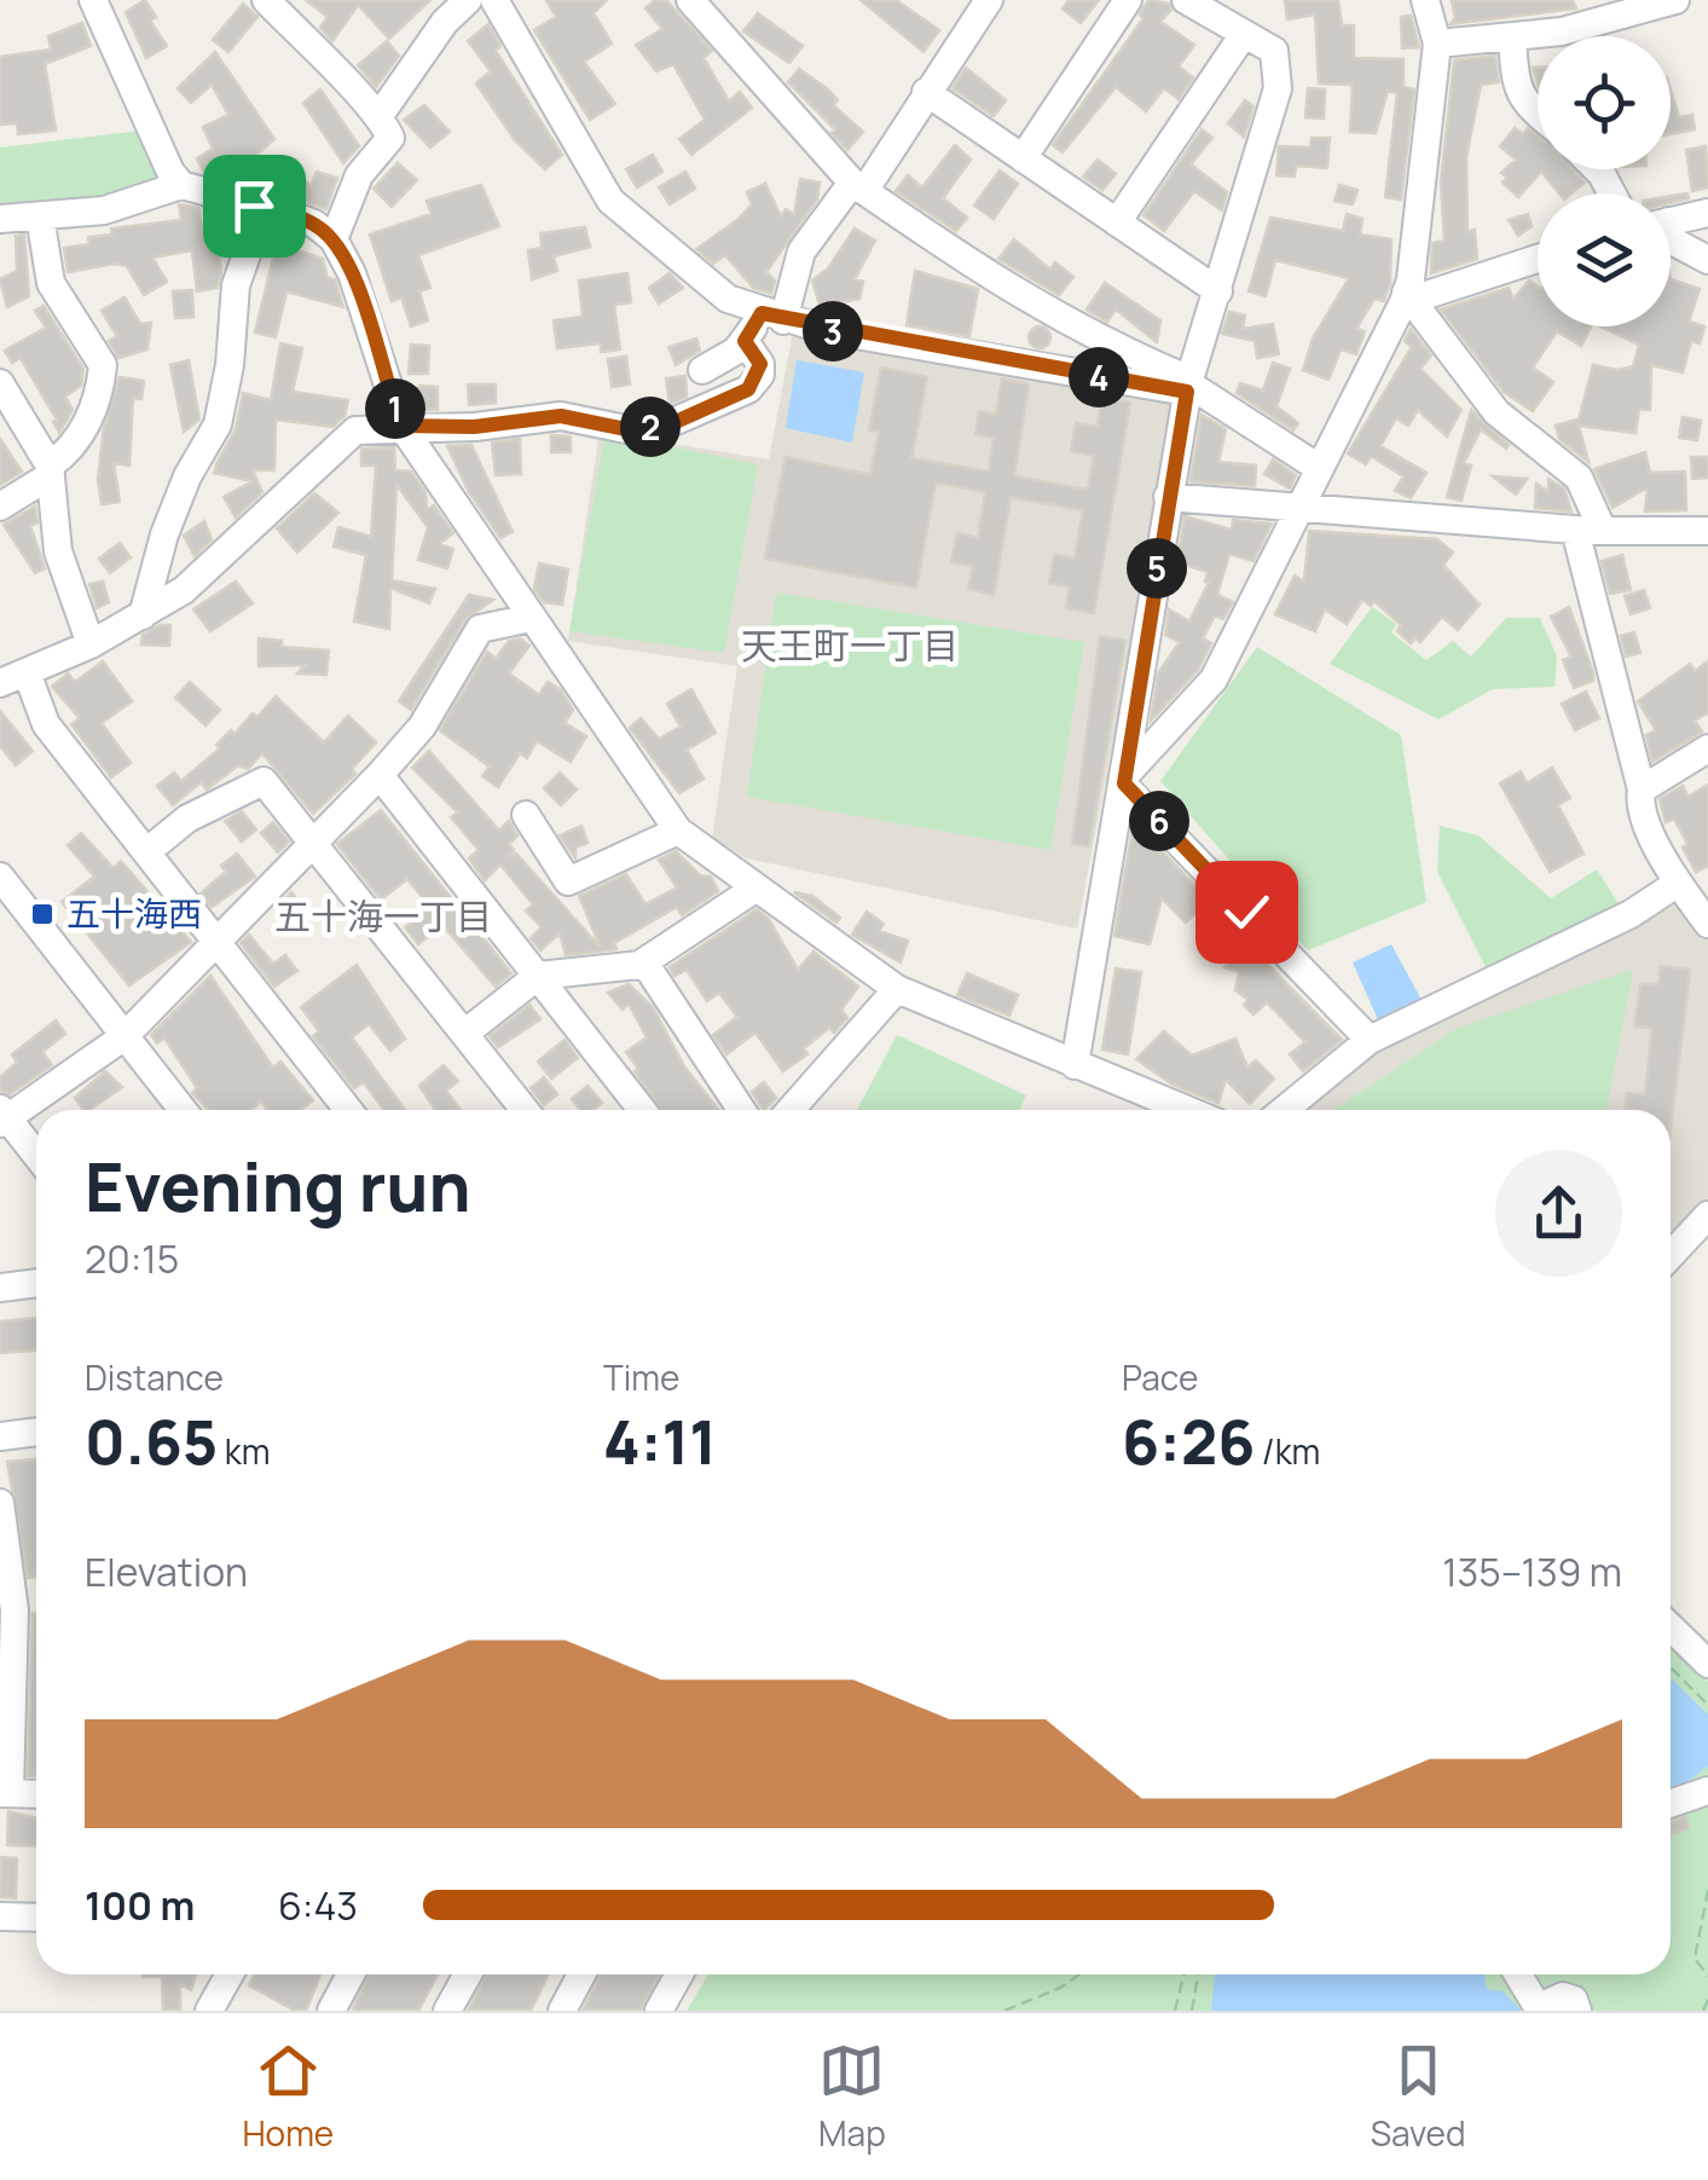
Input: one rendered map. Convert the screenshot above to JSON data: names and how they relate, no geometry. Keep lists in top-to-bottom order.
{
  "districts": ["天王町一丁目", "五十海一丁目"],
  "places": {
    "transit": ["五十海西"]
  },
  "page": {
    "pins": [
      "3",
      "4",
      "1",
      "2",
      "5",
      "6"
    ],
    "heading": ["Evening run", "20:15"],
    "stats": [
      ["Distance", "0.65 km"],
      ["Time", "4:11"],
      ["Pace", "6:26 /km"]
    ],
    "chart": ["Elevation", "135–139 m"],
    "list": [
      {
        "name": "100 m",
        "note": "6:43"
      }
    ],
    "tabs": ["Home", "Map", "Saved"]
  }
}
